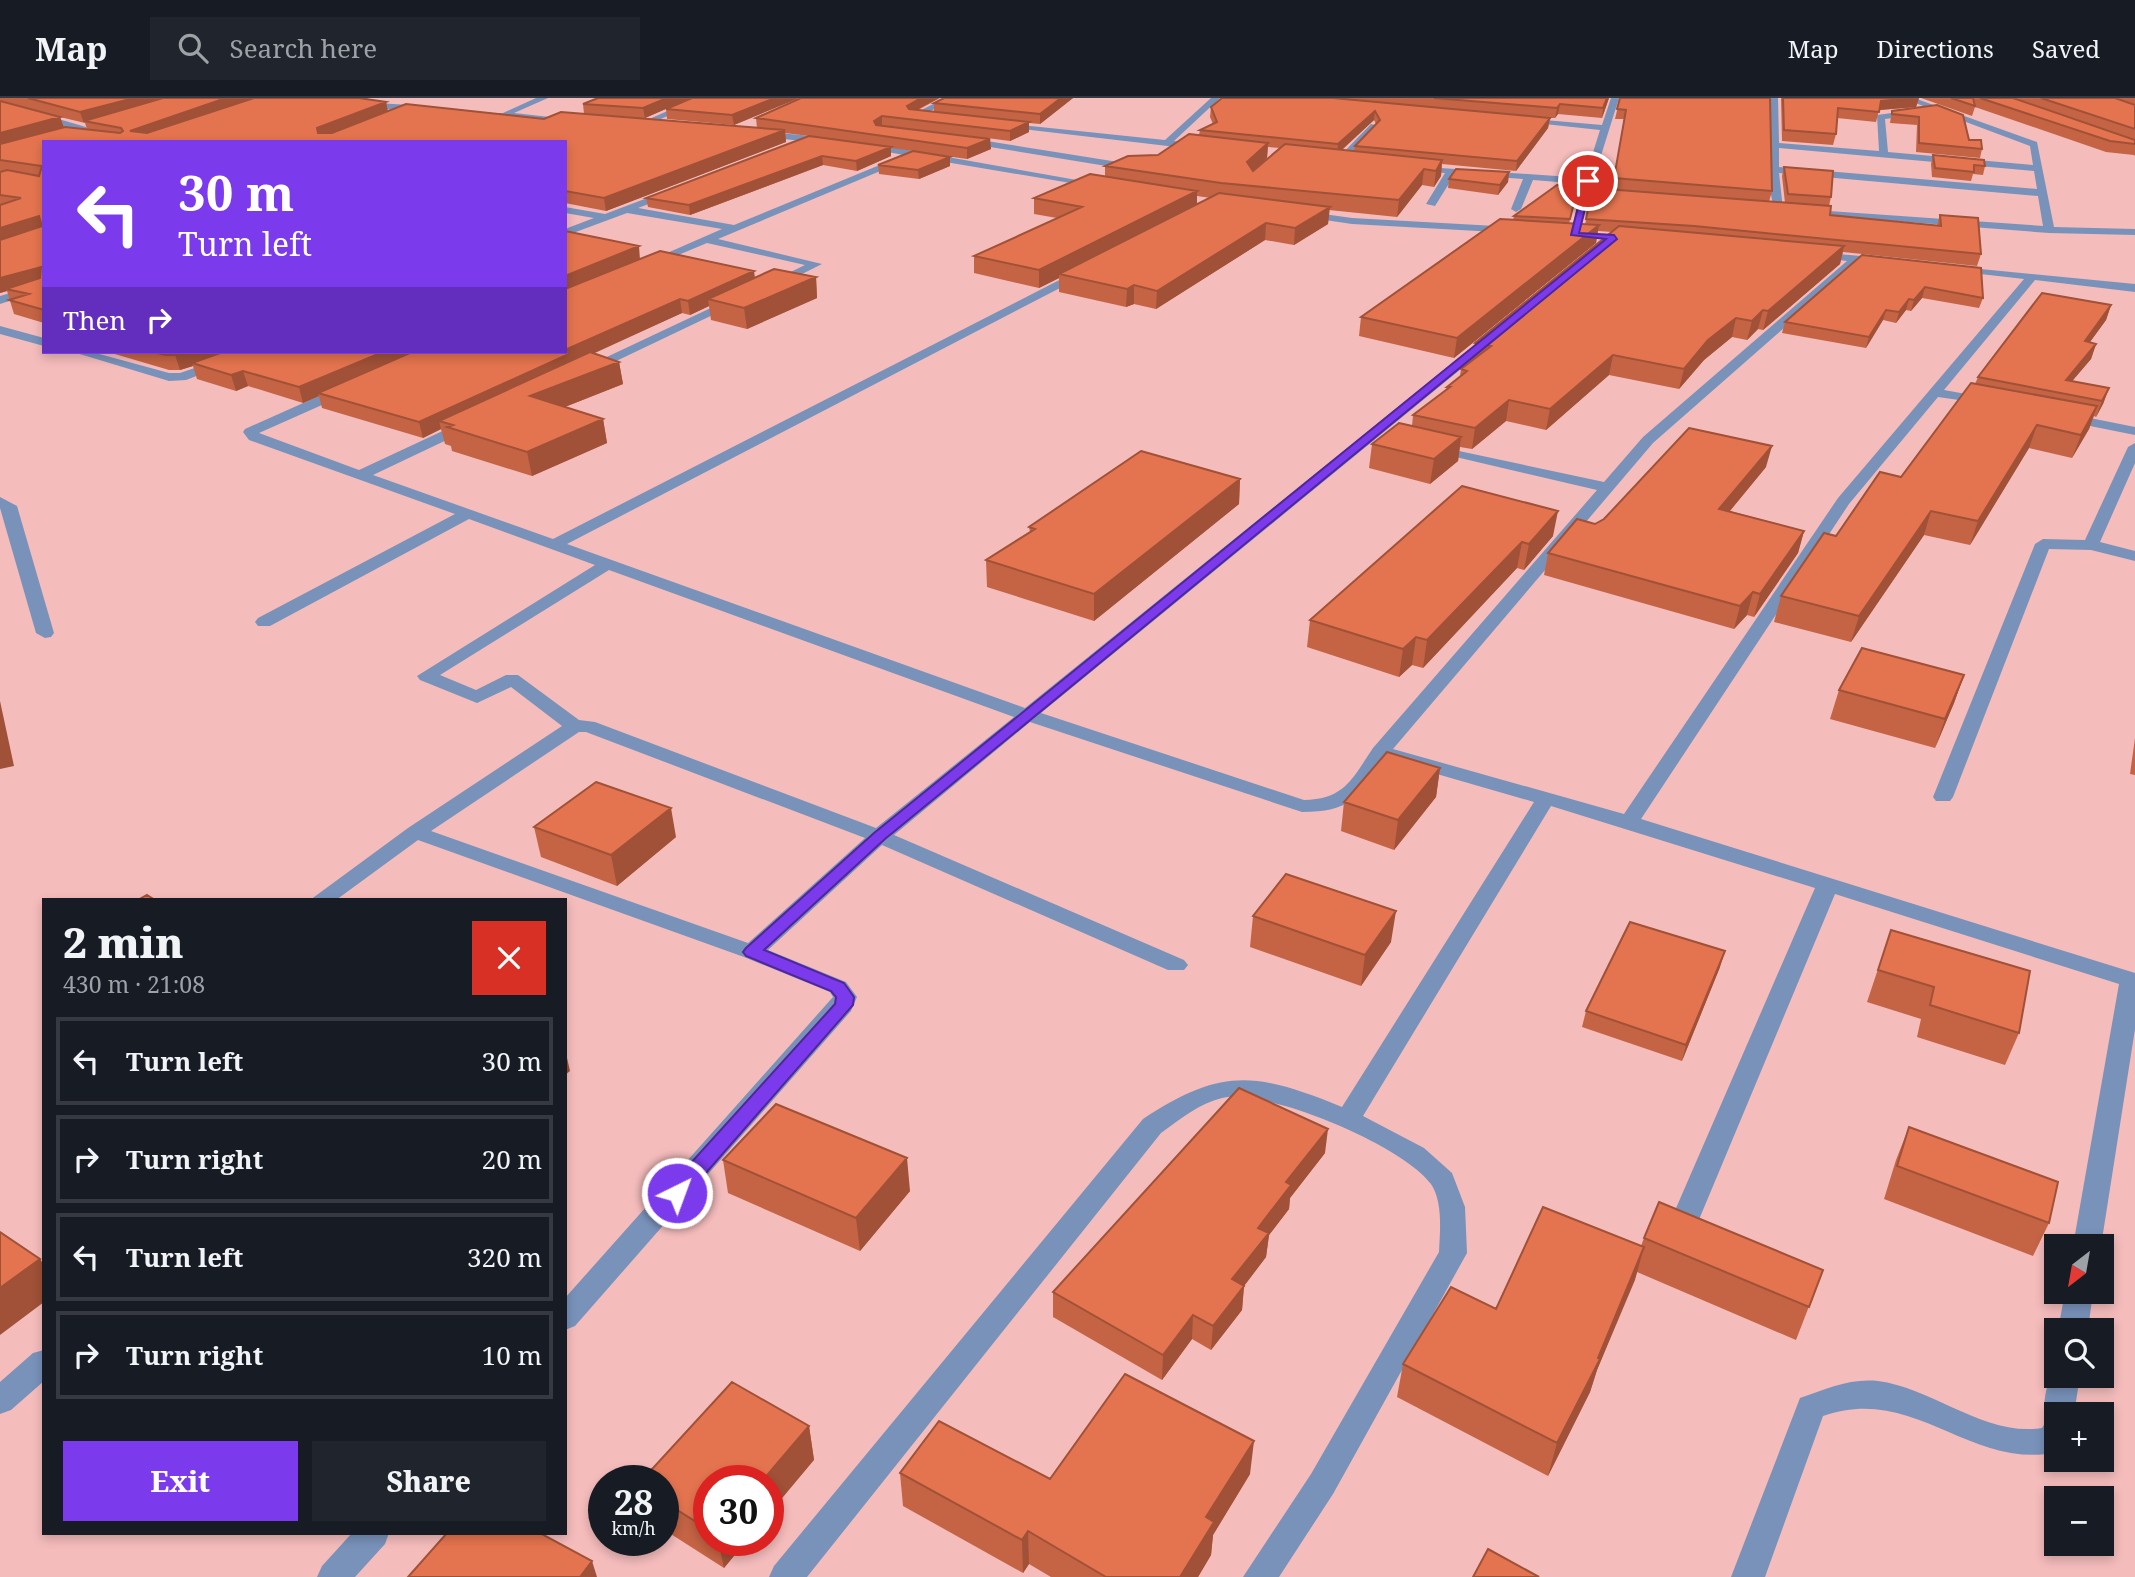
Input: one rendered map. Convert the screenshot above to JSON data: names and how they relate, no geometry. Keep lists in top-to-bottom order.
{
  "north": "bottom left",
  "page": {
    "header": "Map",
    "search": "Search here",
    "nav": ["Map", "Directions", "Saved"],
    "turn": ["30 m", "Turn left"],
    "then": "Then",
    "heading": ["2 min", "430 m · 21:08"],
    "list": [
      {
        "name": "Turn left",
        "value": "30 m"
      },
      {
        "name": "Turn right",
        "value": "20 m"
      },
      {
        "name": "Turn left",
        "value": "320 m"
      },
      {
        "name": "Turn right",
        "value": "10 m"
      }
    ],
    "map_buttons": ["+", "−"],
    "buttons": ["Exit", "Share"],
    "speed": "28 km/h",
    "limit": "30"
  }
}
